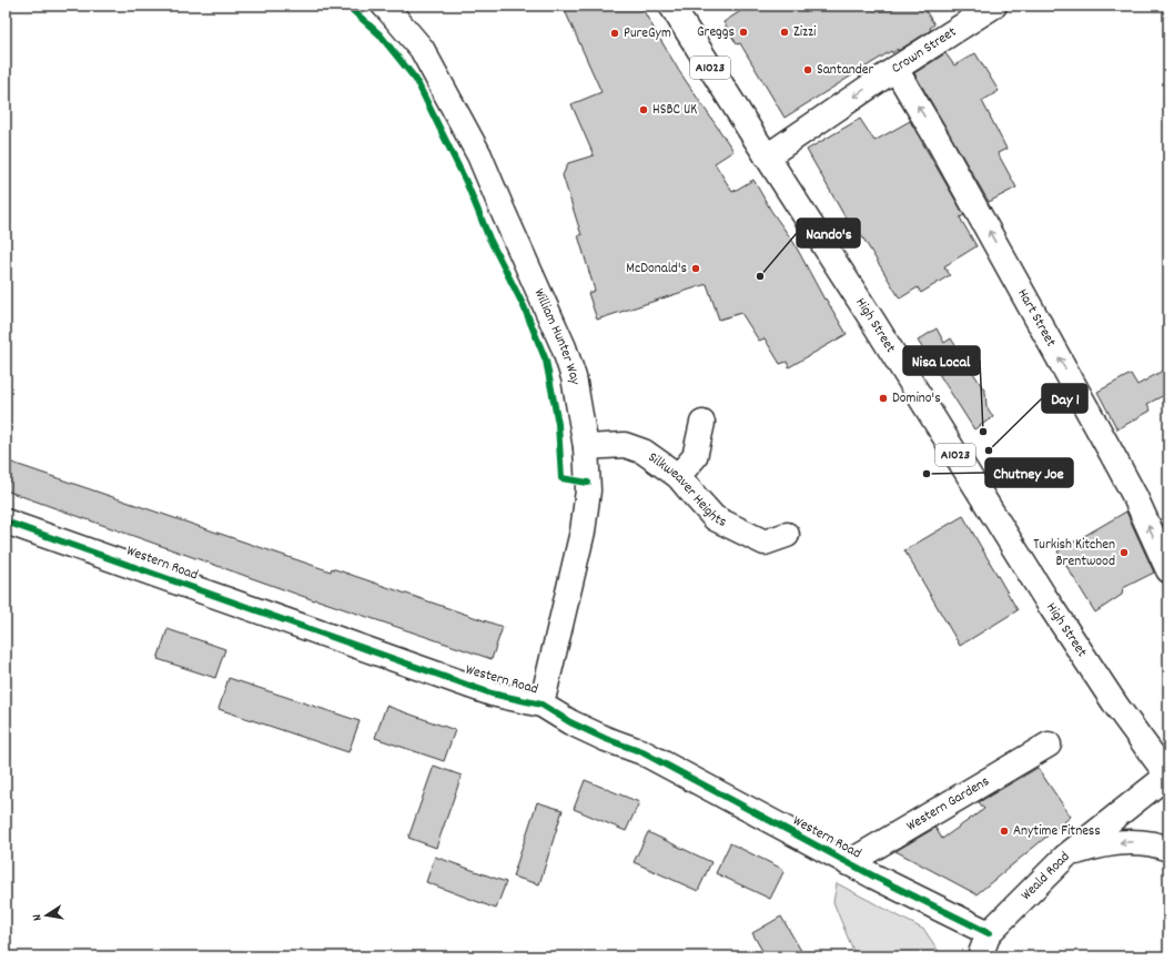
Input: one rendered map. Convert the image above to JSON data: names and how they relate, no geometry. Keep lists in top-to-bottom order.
{
  "streets": {
    "street": [
      "Crown Street",
      "A1023",
      "Hart Street",
      "High Street",
      "William Hunter Way",
      "Silkweaver Heights",
      "Western Road",
      "Western Gardens",
      "Weald Road"
    ]
  },
  "crossings": [
    ["Crown Street", "Hart Street"],
    ["Crown Street", "High Street"],
    ["High Street", "Weald Road"],
    ["William Hunter Way", "Silkweaver Heights"],
    ["William Hunter Way", "Western Road"],
    ["Western Road", "Western Gardens"],
    ["Western Road", "Weald Road"]
  ],
  "one_way": ["Crown Street", "Hart Street"],
  "places": [
    "Greggs",
    "Zizzi",
    "PureGym",
    "Santander",
    "HSBC UK",
    "McDonald's",
    "Nando's",
    "Domino's",
    "Nisa Local",
    "Day 1",
    "Chutney Joe",
    "Turkish Kitchen Brentwood",
    "Anytime Fitness"
  ],
  "north": "left"
}
